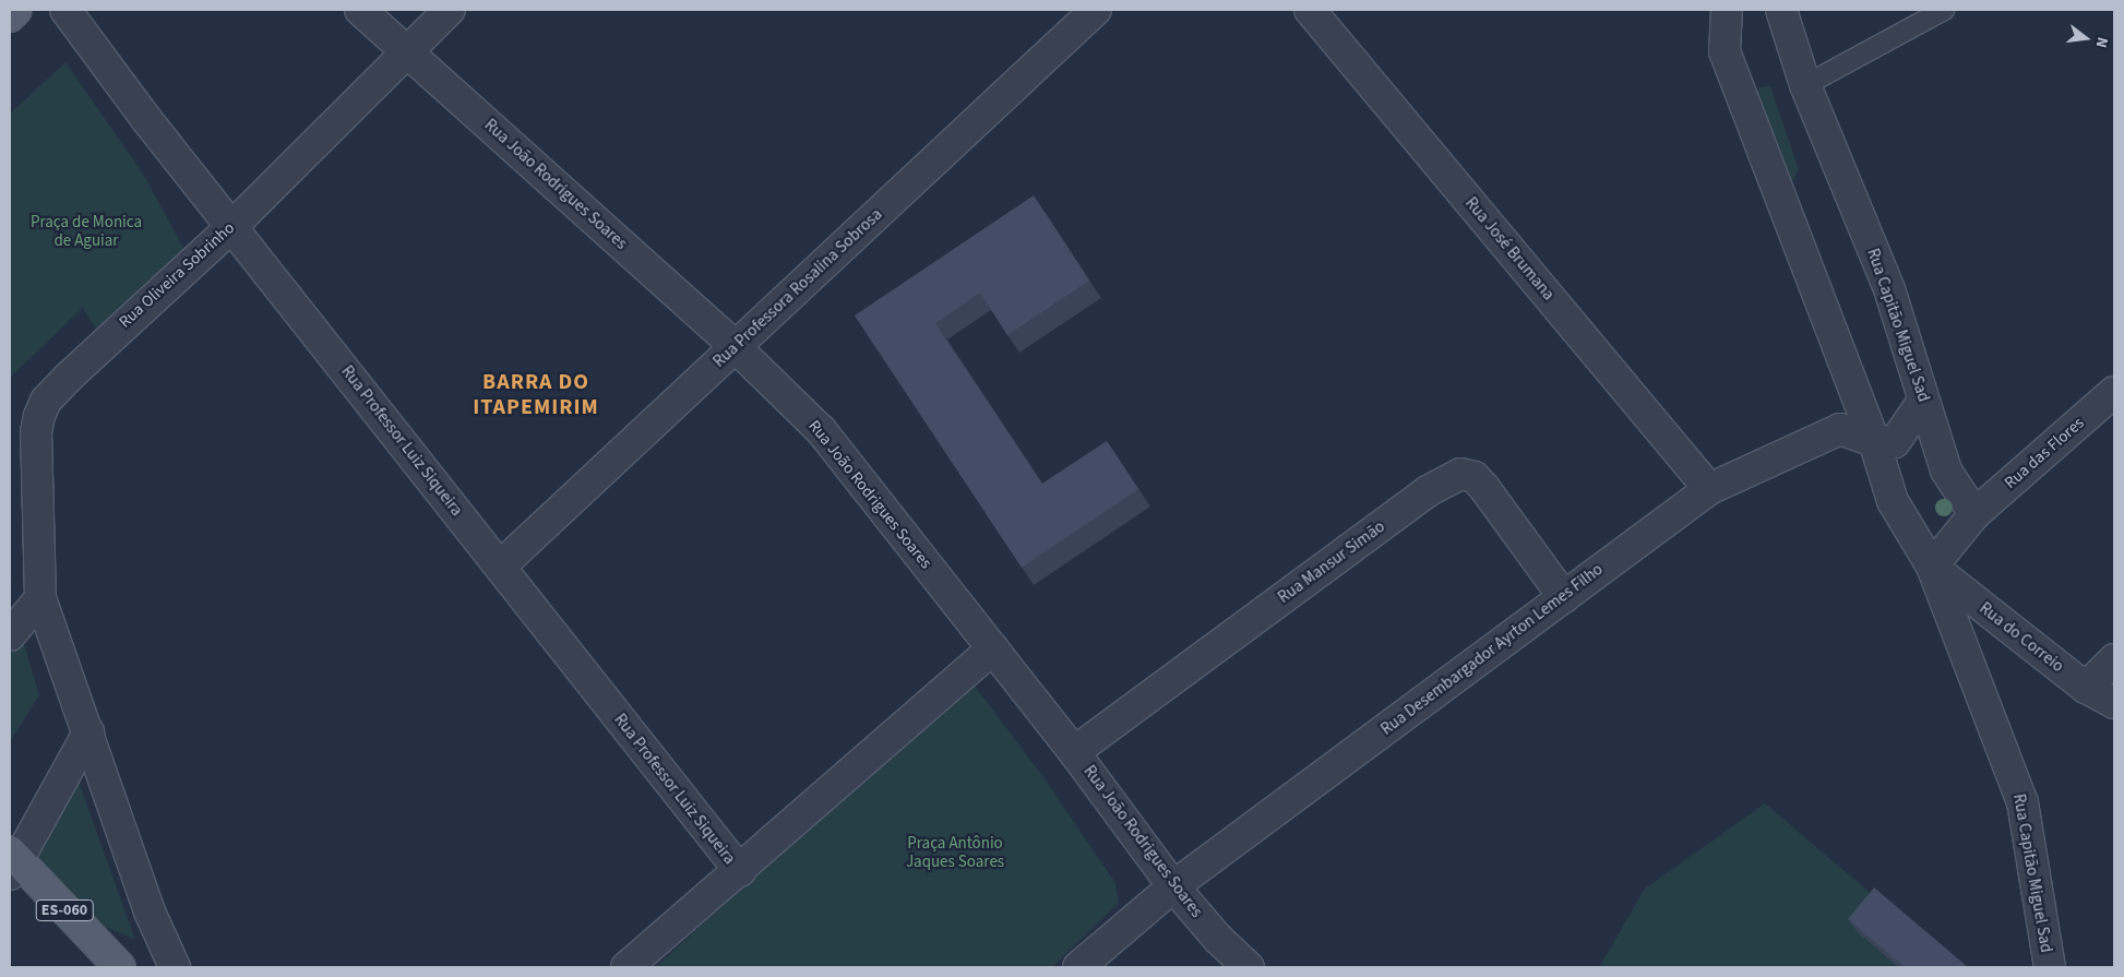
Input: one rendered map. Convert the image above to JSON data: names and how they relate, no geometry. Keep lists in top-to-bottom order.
{
  "streets": {
    "main road": ["ES-060"],
    "street": [
      "Rua João Rodrigues Soares",
      "Rua José Brumana",
      "Rua Oliveira Sobrinho",
      "Rua Professora Rosalina Sobrosa",
      "Rua Capitão Miguel Sad",
      "Rua Professor Luiz Siqueira",
      "Rua das Flores",
      "Rua Mansur Simão",
      "Rua do Correio",
      "Rua Desembargador Ayrton Lemes Filho"
    ]
  },
  "crossings": [
    ["Rua João Rodrigues Soares", "Rua Oliveira Sobrinho"],
    ["Rua João Rodrigues Soares", "Rua Professora Rosalina Sobrosa"],
    ["Rua João Rodrigues Soares", "Rua Mansur Simão"],
    ["Rua João Rodrigues Soares", "Rua Desembargador Ayrton Lemes Filho"],
    ["Rua José Brumana", "Rua Desembargador Ayrton Lemes Filho"],
    ["Rua Oliveira Sobrinho", "Rua Professor Luiz Siqueira"],
    ["Rua Professora Rosalina Sobrosa", "Rua Professor Luiz Siqueira"],
    ["Rua Capitão Miguel Sad", "Rua das Flores"],
    ["Rua Capitão Miguel Sad", "Rua do Correio"],
    ["Rua Capitão Miguel Sad", "Rua Desembargador Ayrton Lemes Filho"],
    ["Rua Mansur Simão", "Rua Desembargador Ayrton Lemes Filho"]
  ],
  "districts": ["BARRA DO ITAPEMIRIM"],
  "parks": ["Praça de Monica de Aguiar", "Praça Antônio Jaques Soares"],
  "north": "right"
}
